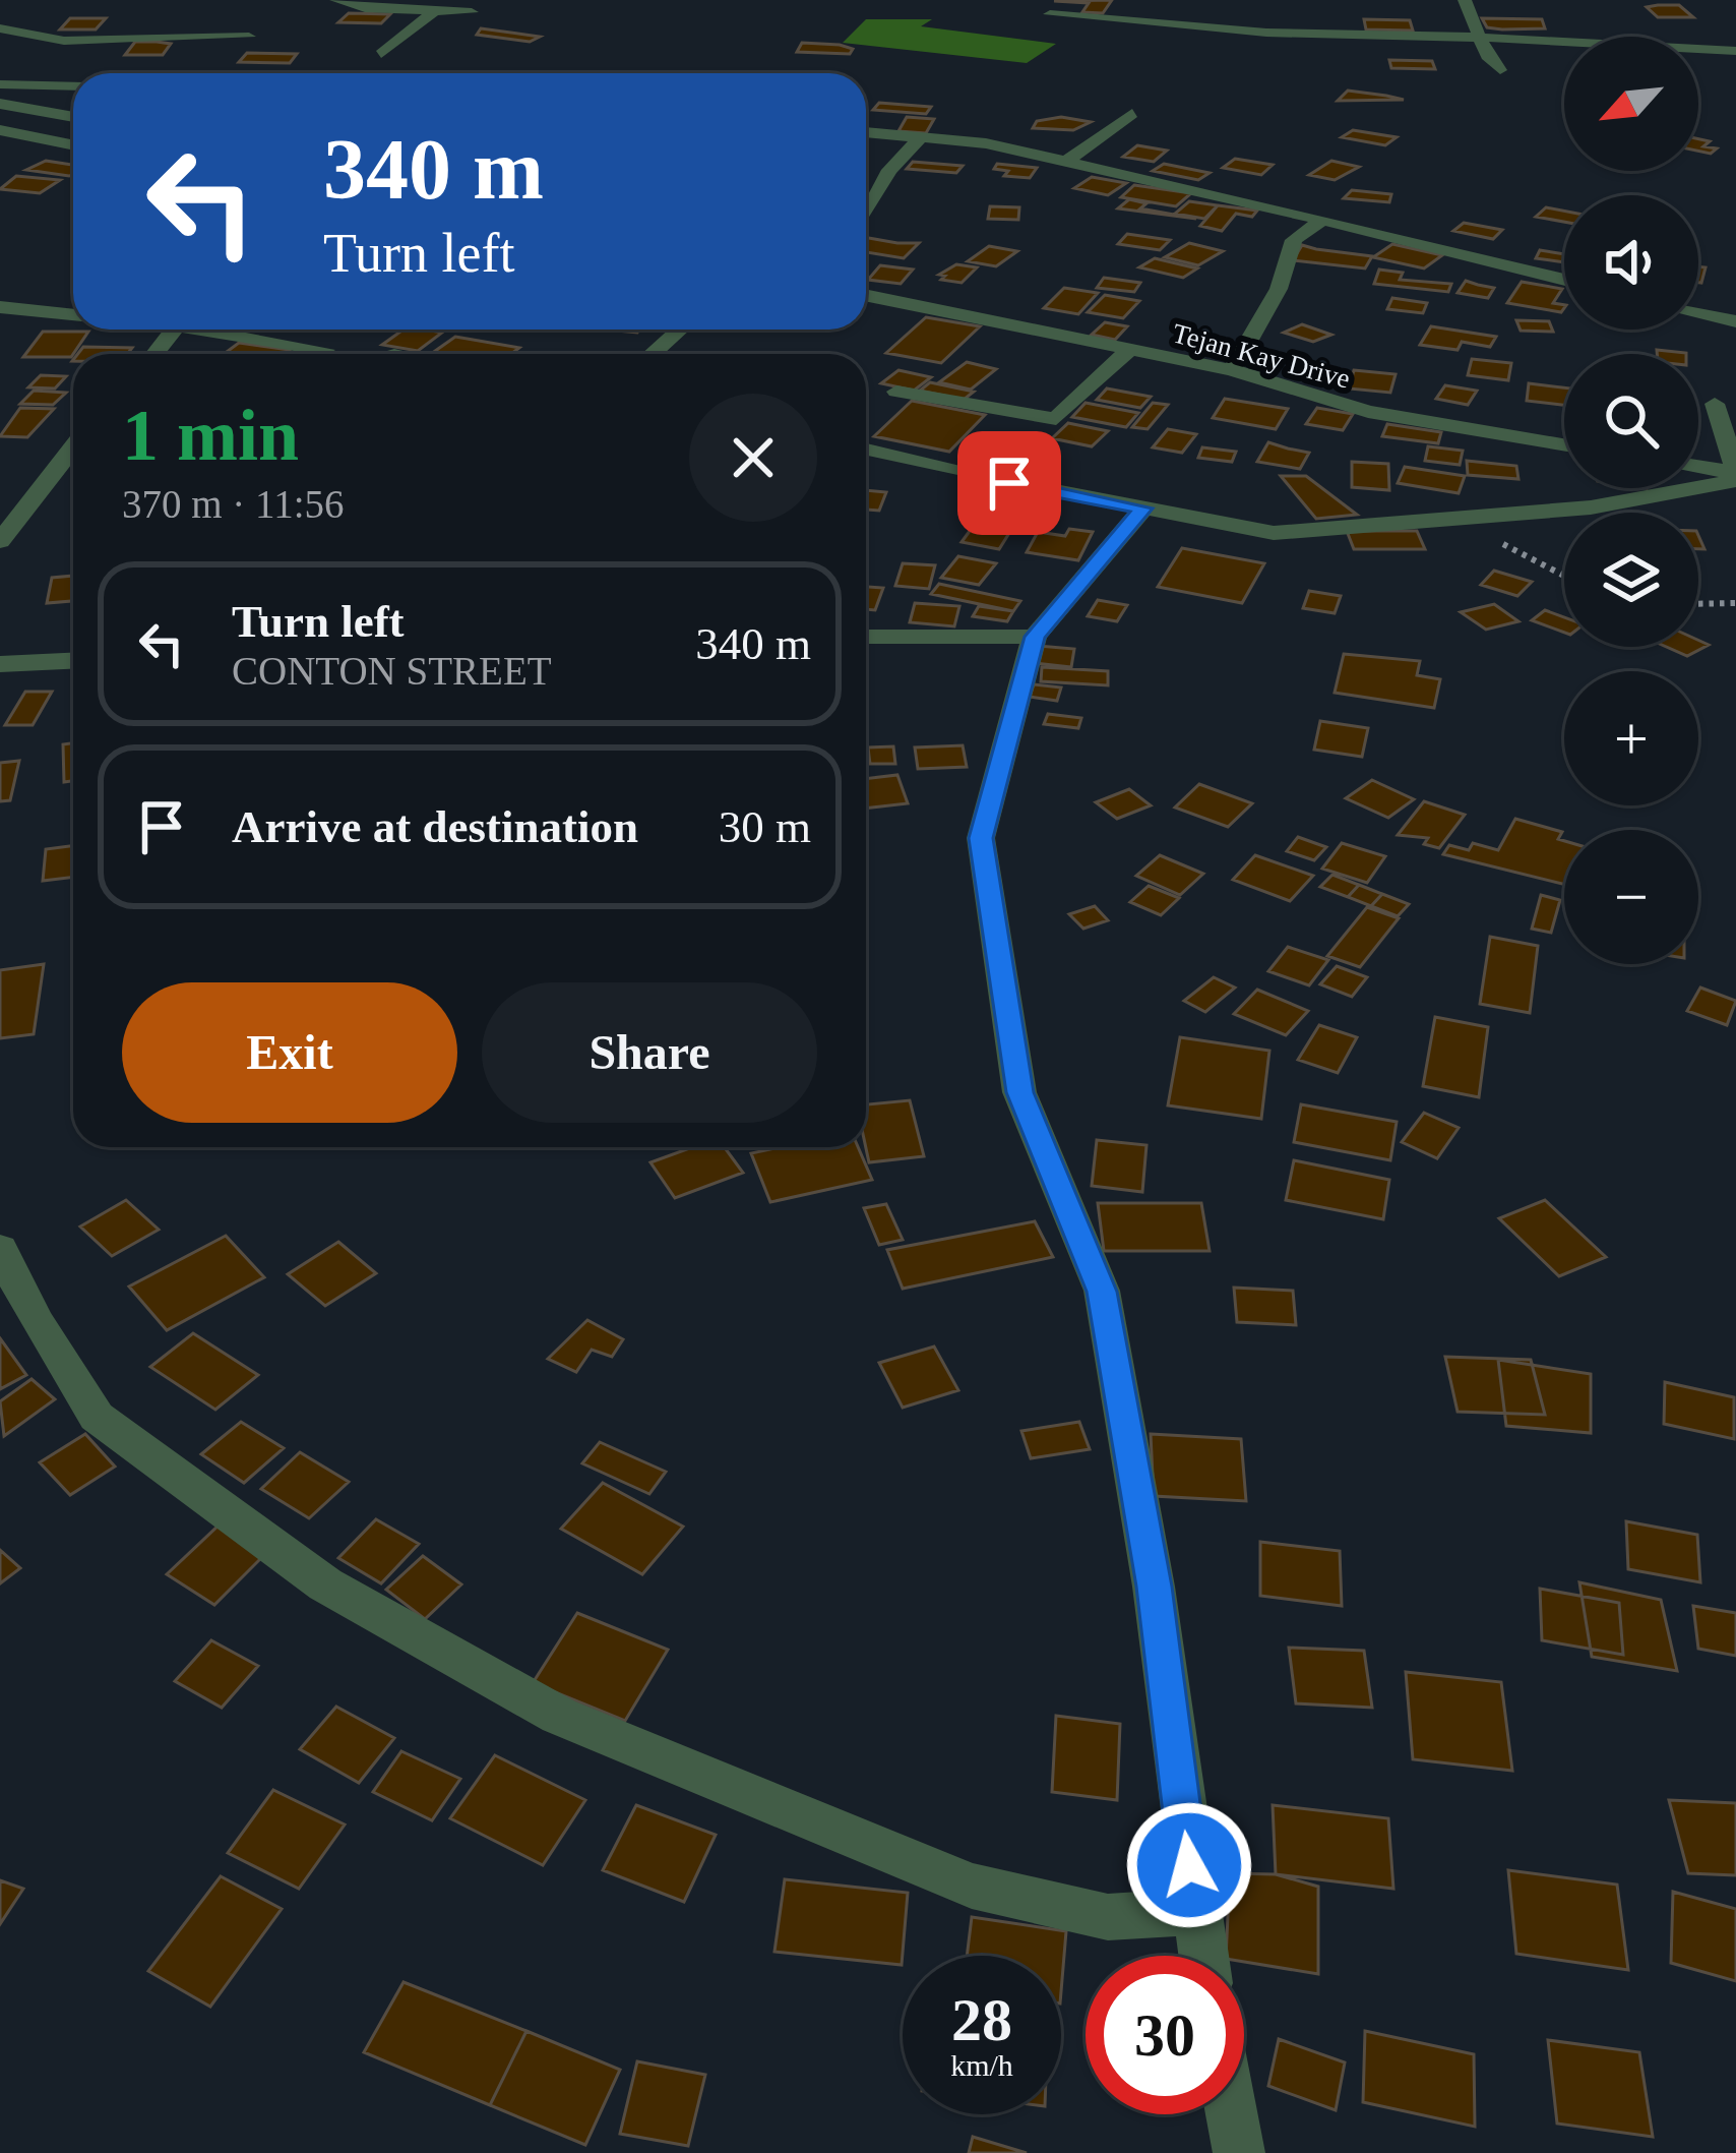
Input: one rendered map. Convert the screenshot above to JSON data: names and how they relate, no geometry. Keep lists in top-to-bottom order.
{
  "streets": {
    "street": ["Tejan Kay Drive"]
  },
  "north": "bottom left",
  "page": {
    "map_buttons": ["+", "−"],
    "turn": ["340 m", "Turn left"],
    "heading": ["1 min", "370 m · 11:56"],
    "list": [
      {
        "name": "Turn left",
        "note": "CONTON STREET",
        "value": "340 m"
      },
      {
        "name": "Arrive at destination",
        "value": "30 m"
      }
    ],
    "buttons": ["Exit", "Share"],
    "speed": "28 km/h",
    "limit": "30"
  }
}
